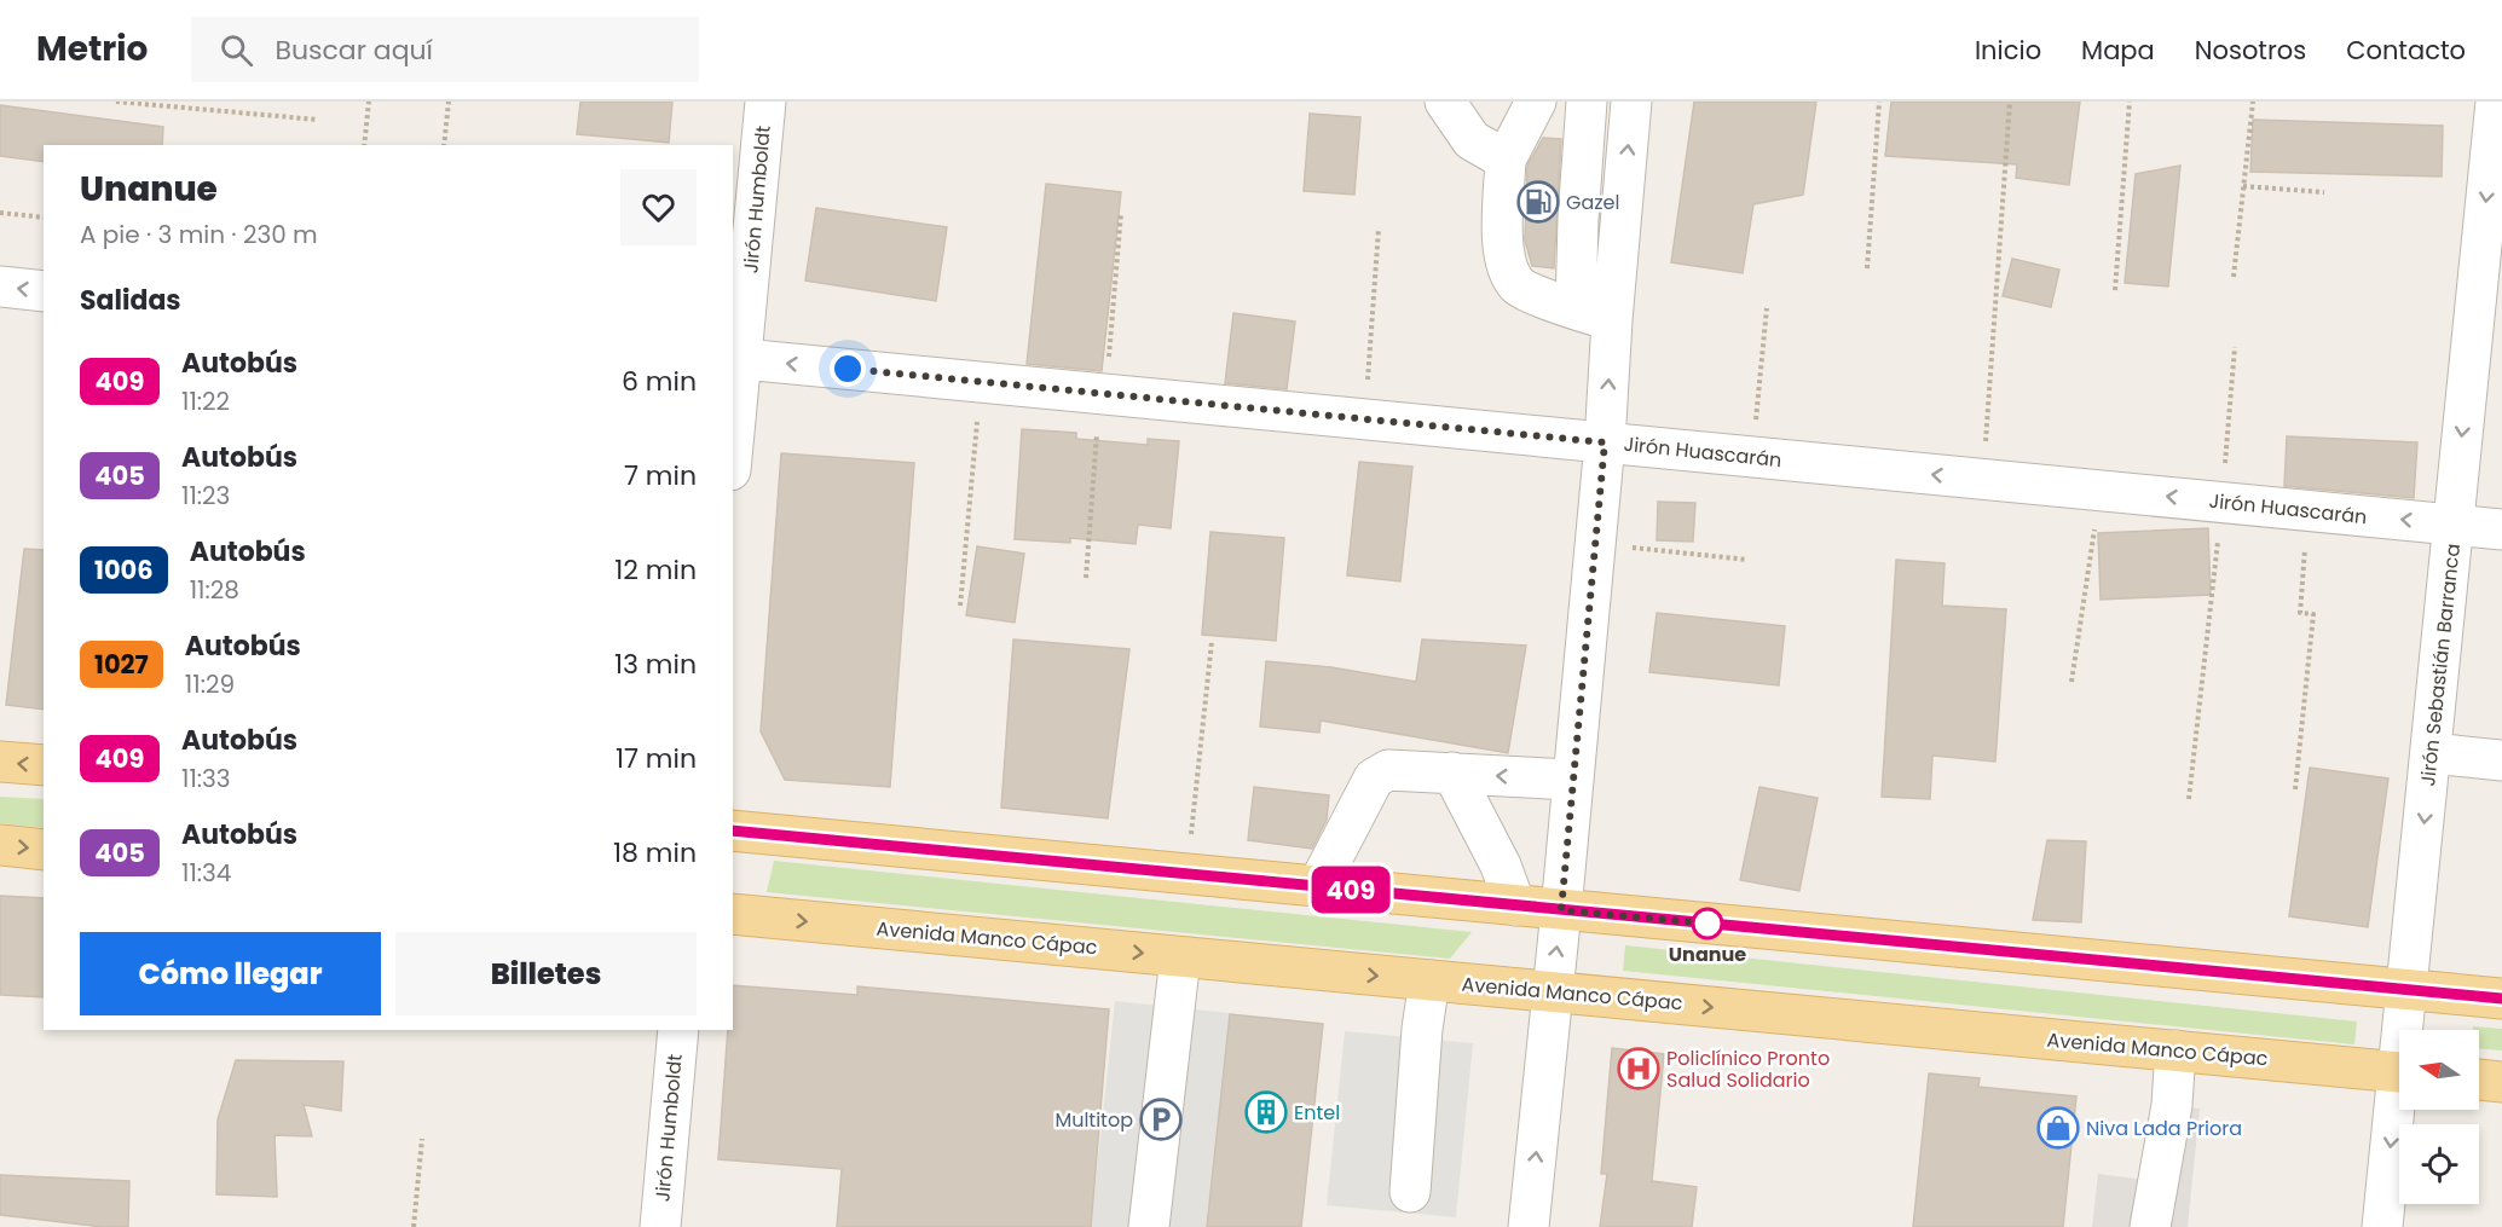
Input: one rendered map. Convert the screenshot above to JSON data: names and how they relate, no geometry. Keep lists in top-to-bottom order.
{
  "streets": {
    "main road": ["Avenida Manco Cápac"],
    "street": ["Jirón Humboldt", "Jirón Huascarán", "Jirón Sebastián Barranca"]
  },
  "crossings": [
    ["Jirón Humboldt", "Jirón Huascarán"],
    ["Jirón Huascarán", "Jirón Sebastián Barranca"]
  ],
  "one_way": ["Jirón Huascarán", "Jirón Sebastián Barranca"],
  "places": {
    "fuel station": ["Gazel"],
    "other": ["Unanue"],
    "hospital": ["Policlínico Pronto Salud Solidario"],
    "building": ["Entel"],
    "parking": ["Multitop"],
    "shop": ["Niva Lada Priora"]
  },
  "lines": ["bus line 409"],
  "north": "left",
  "page": {
    "header": "Metrio",
    "search": "Buscar aquí",
    "nav": [
      "Inicio",
      "Mapa",
      "Nosotros",
      "Contacto"
    ],
    "on_map": "409",
    "heading": [
      ["Unanue", "A pie · 3 min · 230 m"],
      "Salidas"
    ],
    "list": [
      {
        "mark": "409",
        "name": "Autobús",
        "note": "11:22",
        "value": "6 min"
      },
      {
        "mark": "405",
        "name": "Autobús",
        "note": "11:23",
        "value": "7 min"
      },
      {
        "mark": "1006",
        "name": "Autobús",
        "note": "11:28",
        "value": "12 min"
      },
      {
        "mark": "1027",
        "name": "Autobús",
        "note": "11:29",
        "value": "13 min"
      },
      {
        "mark": "409",
        "name": "Autobús",
        "note": "11:33",
        "value": "17 min"
      },
      {
        "mark": "405",
        "name": "Autobús",
        "note": "11:34",
        "value": "18 min"
      }
    ],
    "buttons": ["Cómo llegar", "Billetes"]
  }
}
